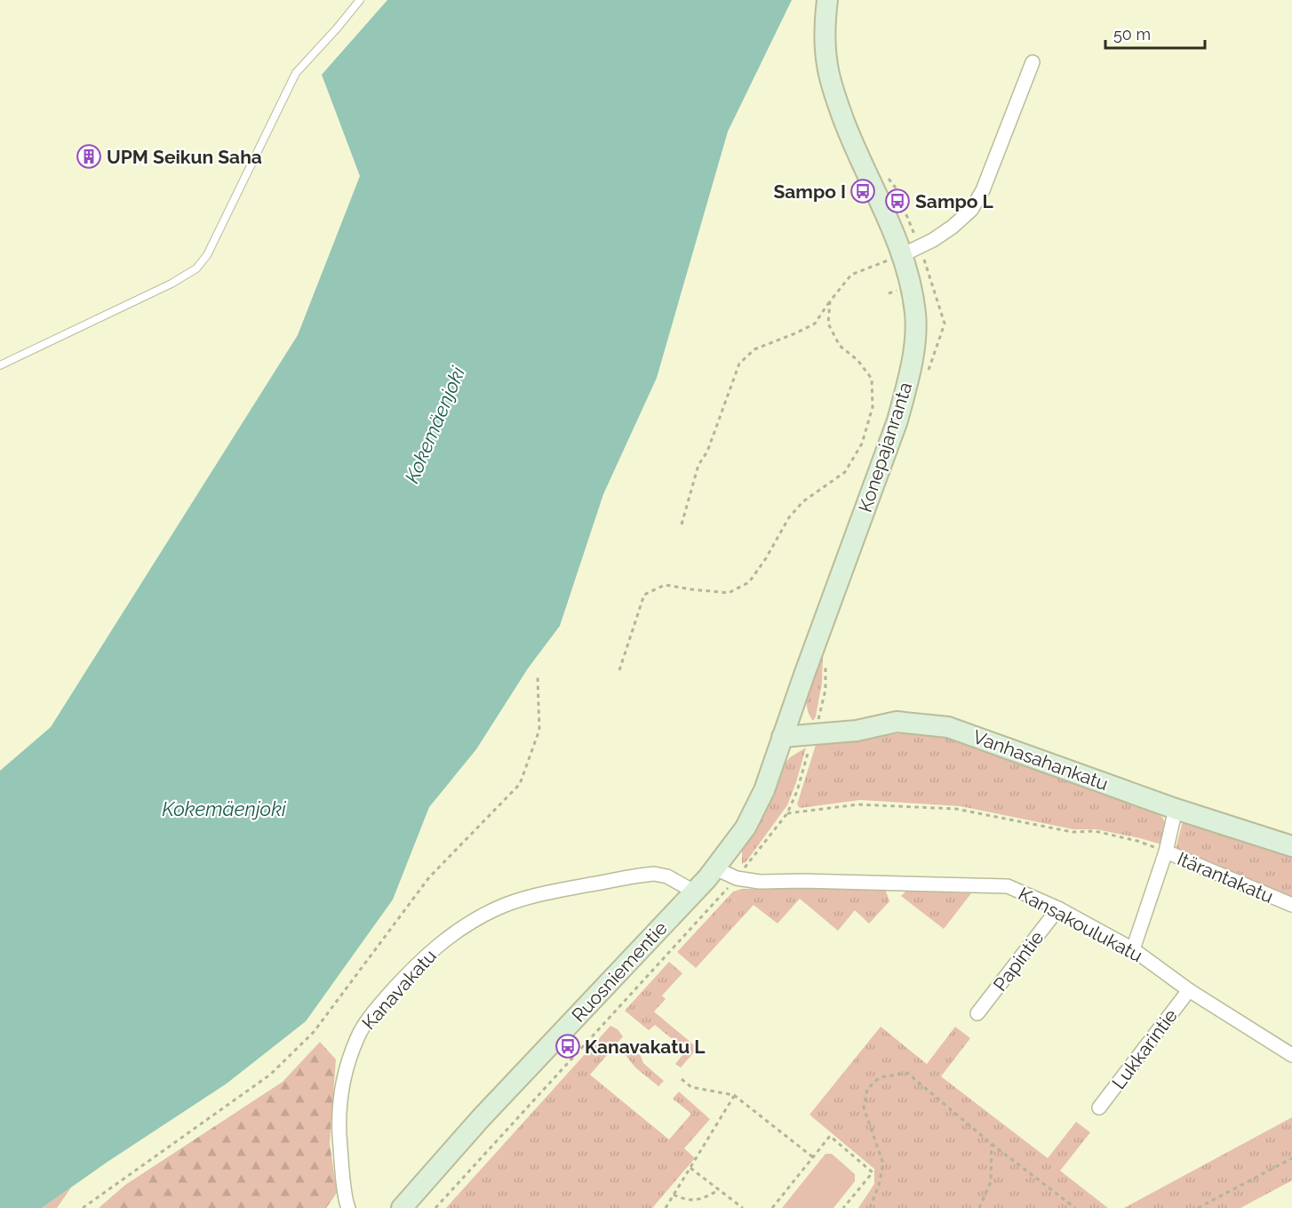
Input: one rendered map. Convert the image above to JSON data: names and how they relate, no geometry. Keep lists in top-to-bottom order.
{
  "streets": {
    "main road": ["Konepajanranta", "Vanhasahankatu", "Ruosniementie"],
    "street": [
      "Itärantakatu",
      "Kansakoulukatu",
      "Papintie",
      "Kanavakatu",
      "Lukkarintie"
    ]
  },
  "crossings": [
    ["Konepajanranta", "Vanhasahankatu"],
    ["Konepajanranta", "Ruosniementie"],
    ["Vanhasahankatu", "Ruosniementie"],
    ["Itärantakatu", "Kansakoulukatu"],
    ["Kansakoulukatu", "Papintie"],
    ["Kansakoulukatu", "Ruosniementie"],
    ["Kansakoulukatu", "Lukkarintie"],
    ["Ruosniementie", "Kanavakatu"]
  ],
  "water": ["Kokemäenjoki"],
  "places": {
    "building": ["UPM Seikun Saha"],
    "bus stop": ["Sampo I", "Sampo L", "Kanavakatu L"]
  },
  "scale_bar": "50 m"
}
